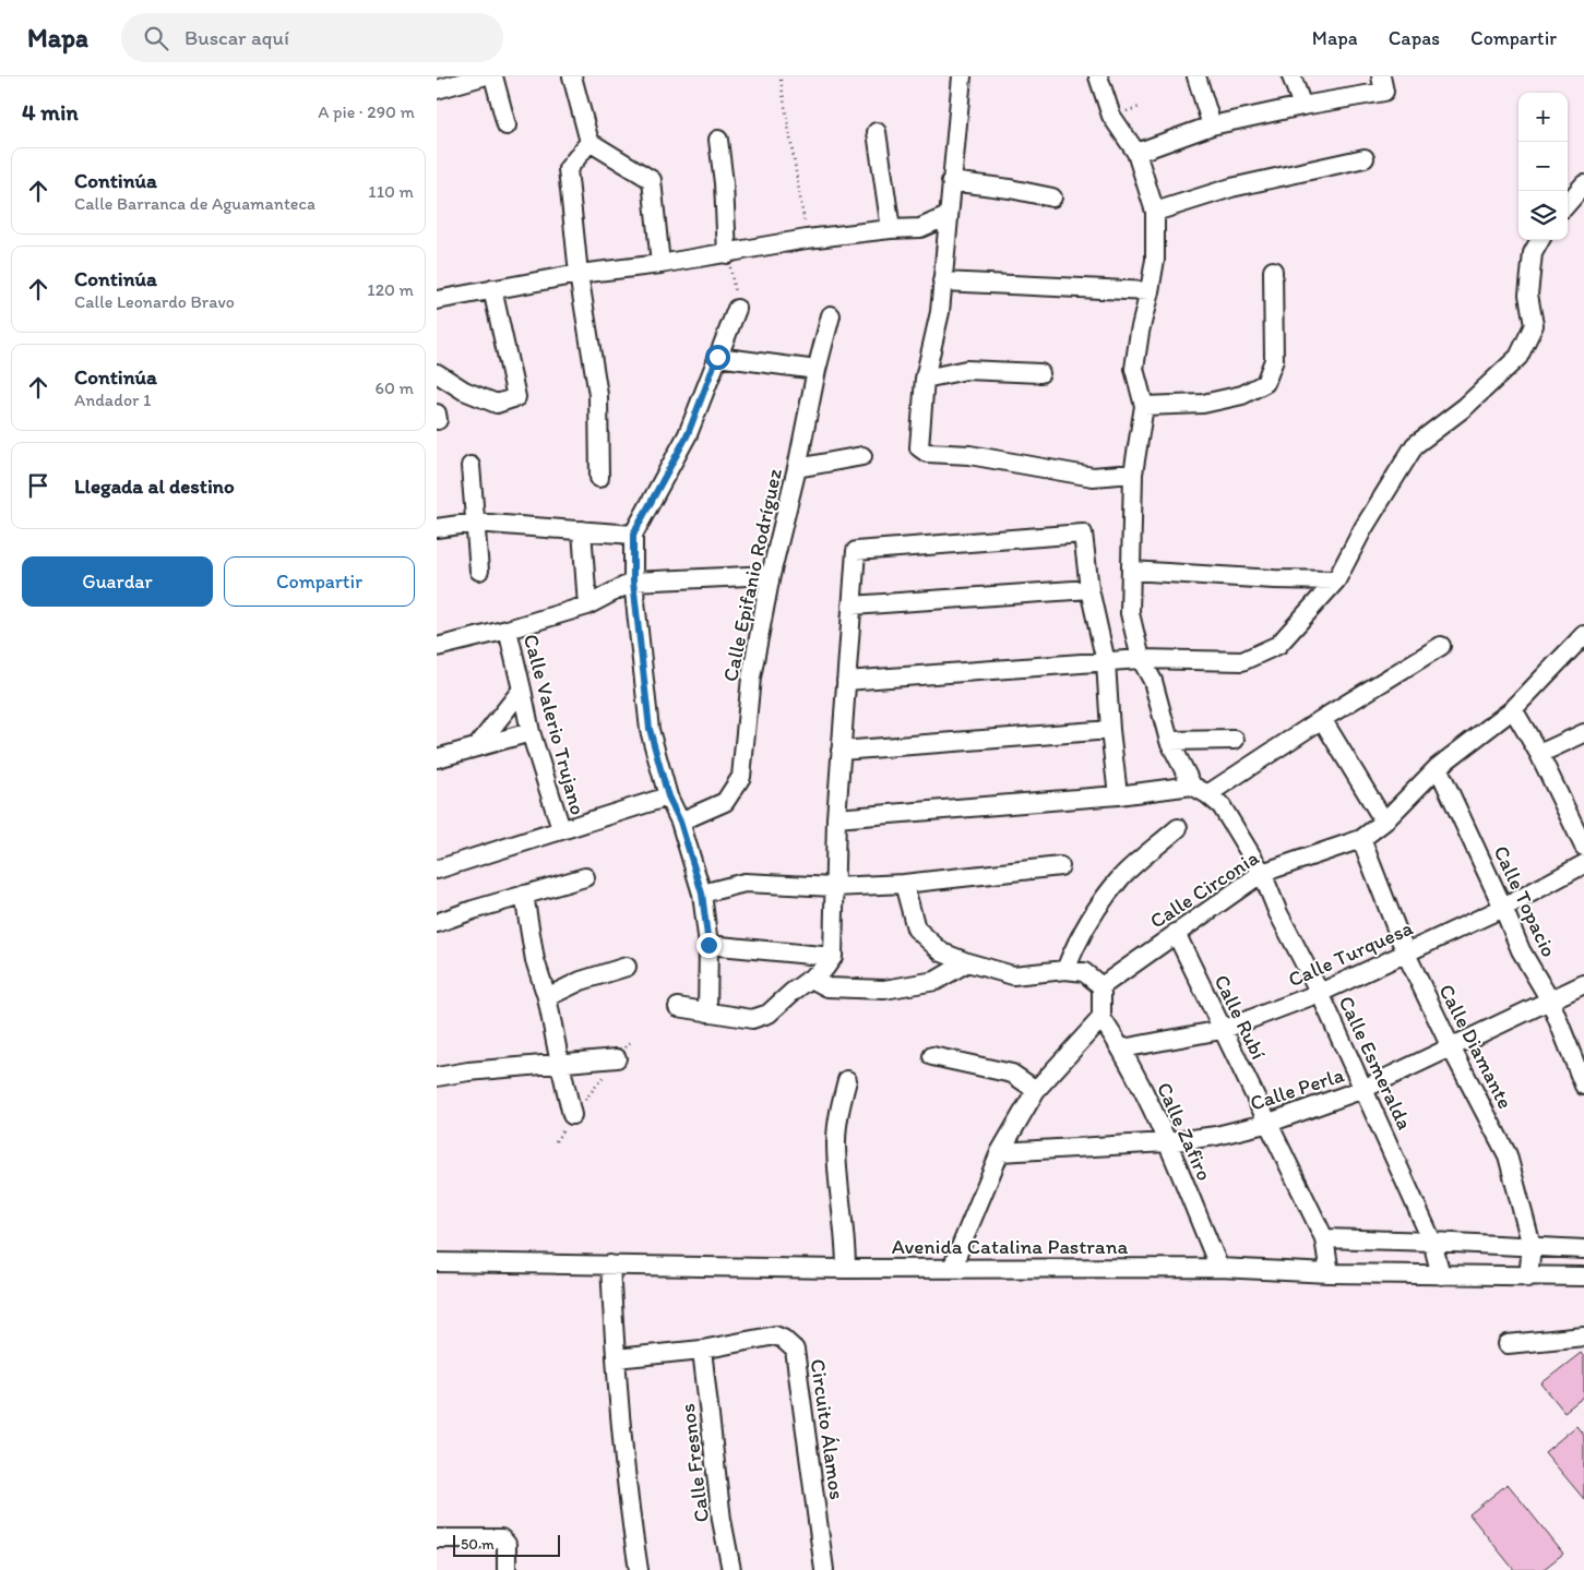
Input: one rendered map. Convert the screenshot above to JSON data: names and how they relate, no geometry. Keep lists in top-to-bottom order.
{
  "streets": {
    "street": [
      "Calle Epifanio Rodríguez",
      "Calle Valerio Trujano",
      "Calle Circonia",
      "Calle Topacio",
      "Calle Turquesa",
      "Calle Rubí",
      "Calle Diamante",
      "Calle Esmeralda",
      "Calle Perla",
      "Calle Zafiro",
      "Avenida Catalina Pastrana",
      "Circuito Álamos",
      "Calle Fresnos"
    ]
  },
  "crossings": [
    ["Calle Circonia", "Calle Topacio"],
    ["Calle Circonia", "Calle Rubí"],
    ["Calle Circonia", "Calle Diamante"],
    ["Calle Circonia", "Calle Esmeralda"],
    ["Calle Topacio", "Calle Turquesa"],
    ["Calle Topacio", "Calle Perla"],
    ["Calle Turquesa", "Calle Rubí"],
    ["Calle Turquesa", "Calle Diamante"],
    ["Calle Turquesa", "Calle Esmeralda"],
    ["Calle Turquesa", "Calle Zafiro"],
    ["Calle Rubí", "Calle Perla"],
    ["Calle Rubí", "Avenida Catalina Pastrana"],
    ["Calle Diamante", "Calle Perla"],
    ["Calle Diamante", "Avenida Catalina Pastrana"],
    ["Calle Esmeralda", "Calle Perla"],
    ["Calle Esmeralda", "Avenida Catalina Pastrana"],
    ["Calle Perla", "Calle Zafiro"],
    ["Calle Zafiro", "Avenida Catalina Pastrana"],
    ["Circuito Álamos", "Calle Fresnos"]
  ],
  "scale_bar": "50 m",
  "page": {
    "header": "Mapa",
    "search": "Buscar aquí",
    "nav": ["Mapa", "Capas", "Compartir"],
    "heading": ["4 min", "A pie · 290 m"],
    "map_buttons": ["+", "−"],
    "list": [
      ["Continúa", "Calle Barranca de Aguamanteca", "110 m"],
      ["Continúa", "Calle Leonardo Bravo", "120 m"],
      ["Continúa", "Andador 1", "60 m"],
      "Llegada al destino"
    ],
    "buttons": ["Guardar", "Compartir"],
    "scale": "50 m"
  }
}
